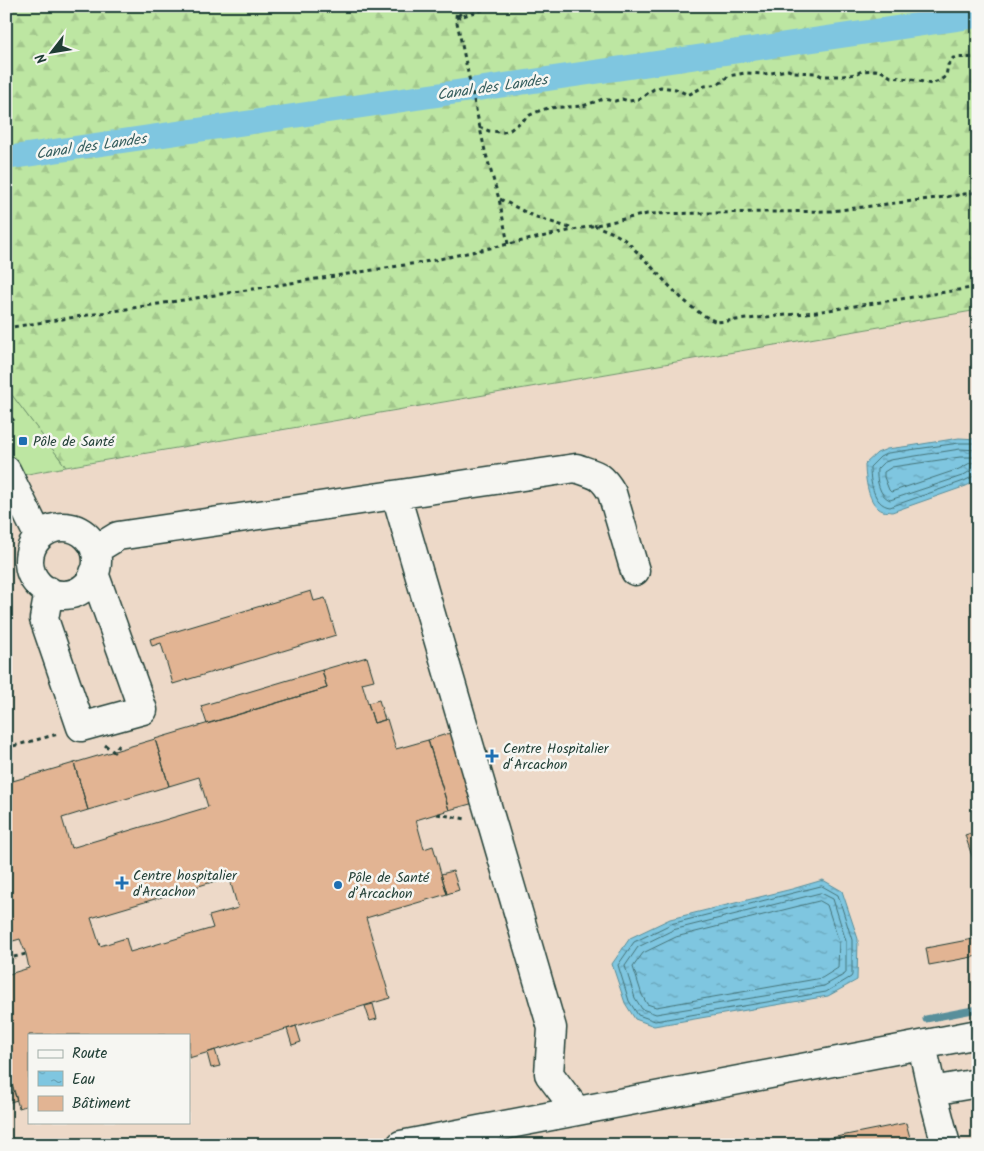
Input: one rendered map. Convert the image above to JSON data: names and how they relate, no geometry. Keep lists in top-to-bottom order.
{
  "water": ["Canal des Landes"],
  "places": {
    "transit": ["Pôle de Santé"],
    "health": ["Centre Hospitalier d‘Arcachon", "Centre hospitalier d'Arcachon"],
    "other": ["Pôle de Santé d’Arcachon"]
  },
  "legend": ["Route", "Eau", "Bâtiment"],
  "north": "bottom left"
}
